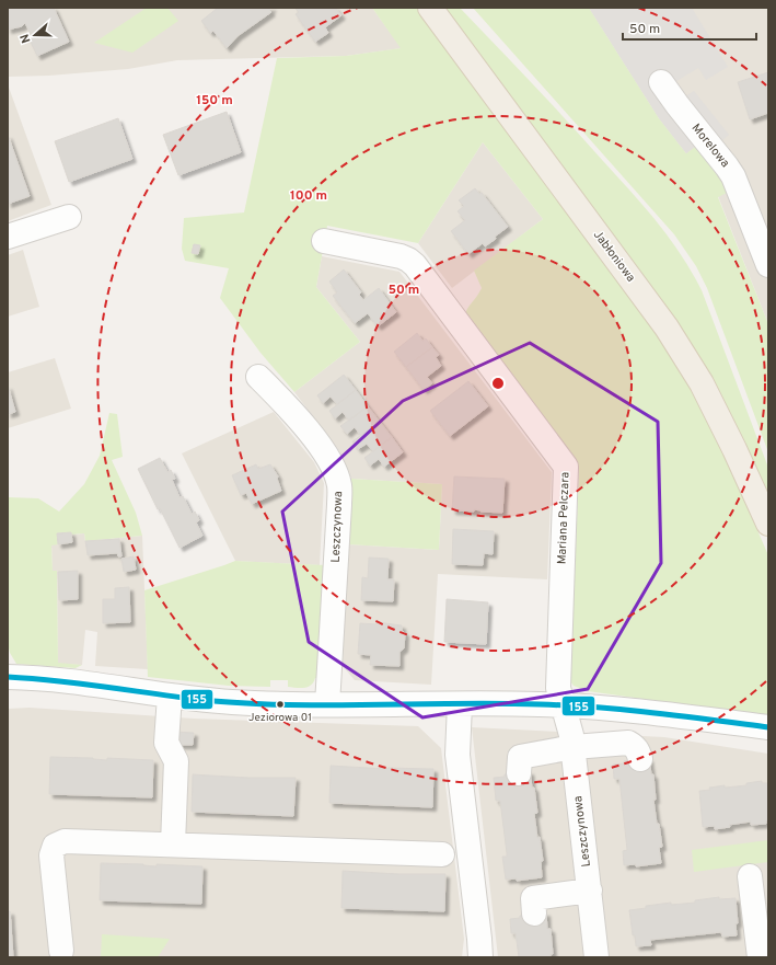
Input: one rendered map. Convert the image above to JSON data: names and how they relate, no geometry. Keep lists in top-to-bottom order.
{
  "streets": {
    "main road": ["Jabłoniowa"],
    "street": ["Morelowa", "Mariana Pelczara", "Leszczynowa"]
  },
  "crossings": [
    ["Mariana Pelczara", "Leszczynowa"]
  ],
  "places": ["Jeziorowa 01"],
  "lines": ["transit line 155"],
  "scale_bar": "50 m",
  "north": "left",
  "rings": ["150 m", "100 m", "50 m"]
}
